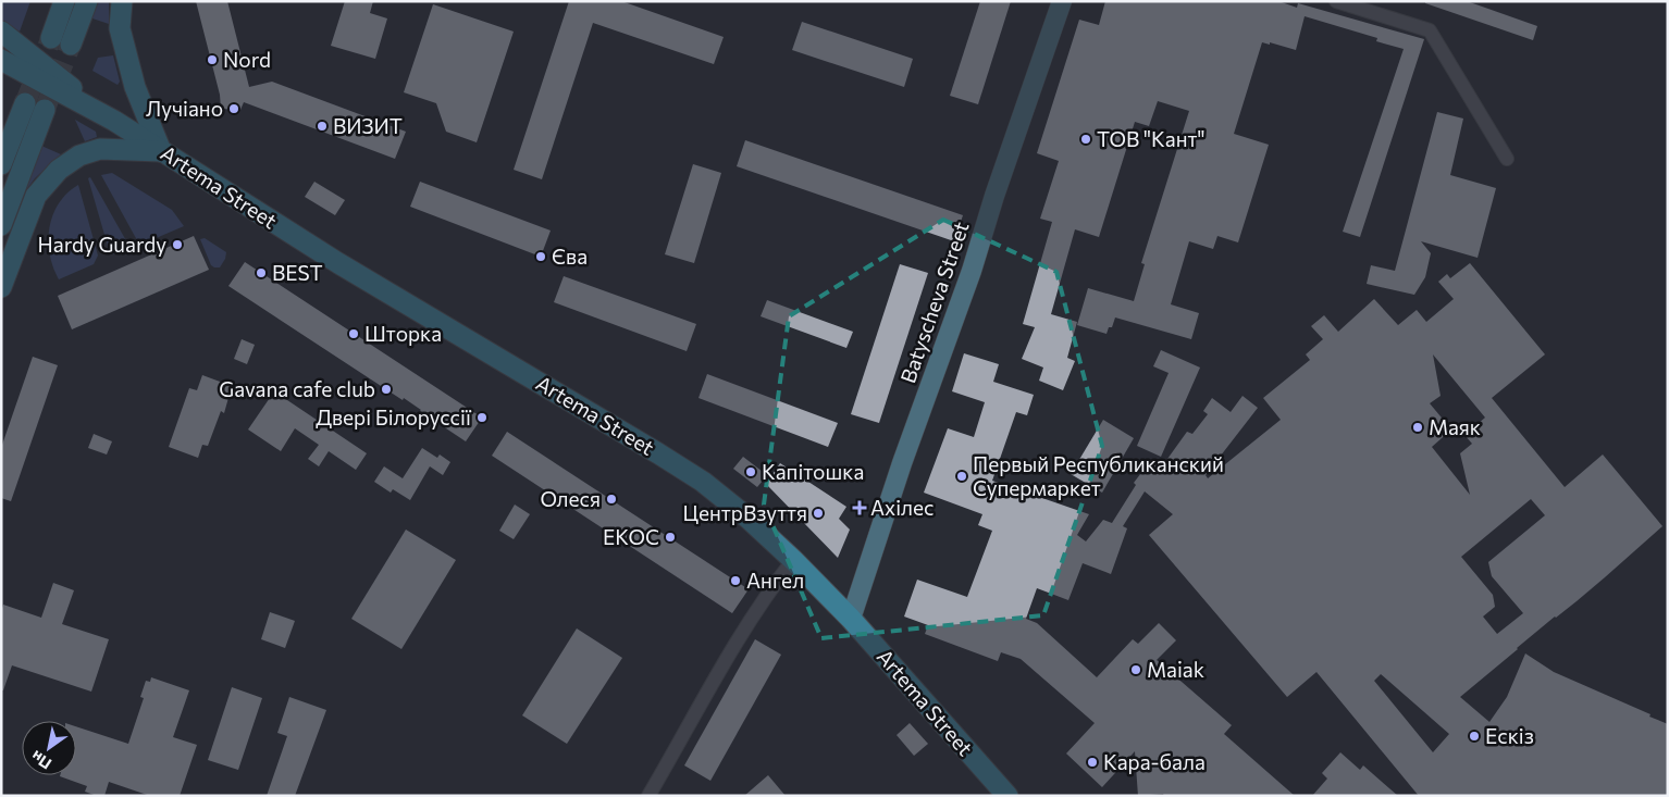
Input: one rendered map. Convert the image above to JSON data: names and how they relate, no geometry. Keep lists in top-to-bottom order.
{
  "streets": {
    "main road": ["Artema Street"],
    "street": ["Batyscheva Street"]
  },
  "crossings": [
    ["Artema Street", "Batyscheva Street"]
  ],
  "places": {
    "other": [
      "Nord",
      "Лучіано",
      "ВИЗИТ",
      "ТОВ \"Кант\"",
      "Hardy Guardy",
      "Єва",
      "BEST",
      "Шторка",
      "Gavana cafe club",
      "Двері Білоруссії",
      "Маяк",
      "Капітошка",
      "Первый Республиканский Супермаркет",
      "Олеся",
      "ЦентрВзуття",
      "ЕКОС",
      "Ангел",
      "Maiak",
      "Ескіз",
      "Кара-бала"
    ],
    "health": ["Ахілес"]
  },
  "north": "bottom left"
}
